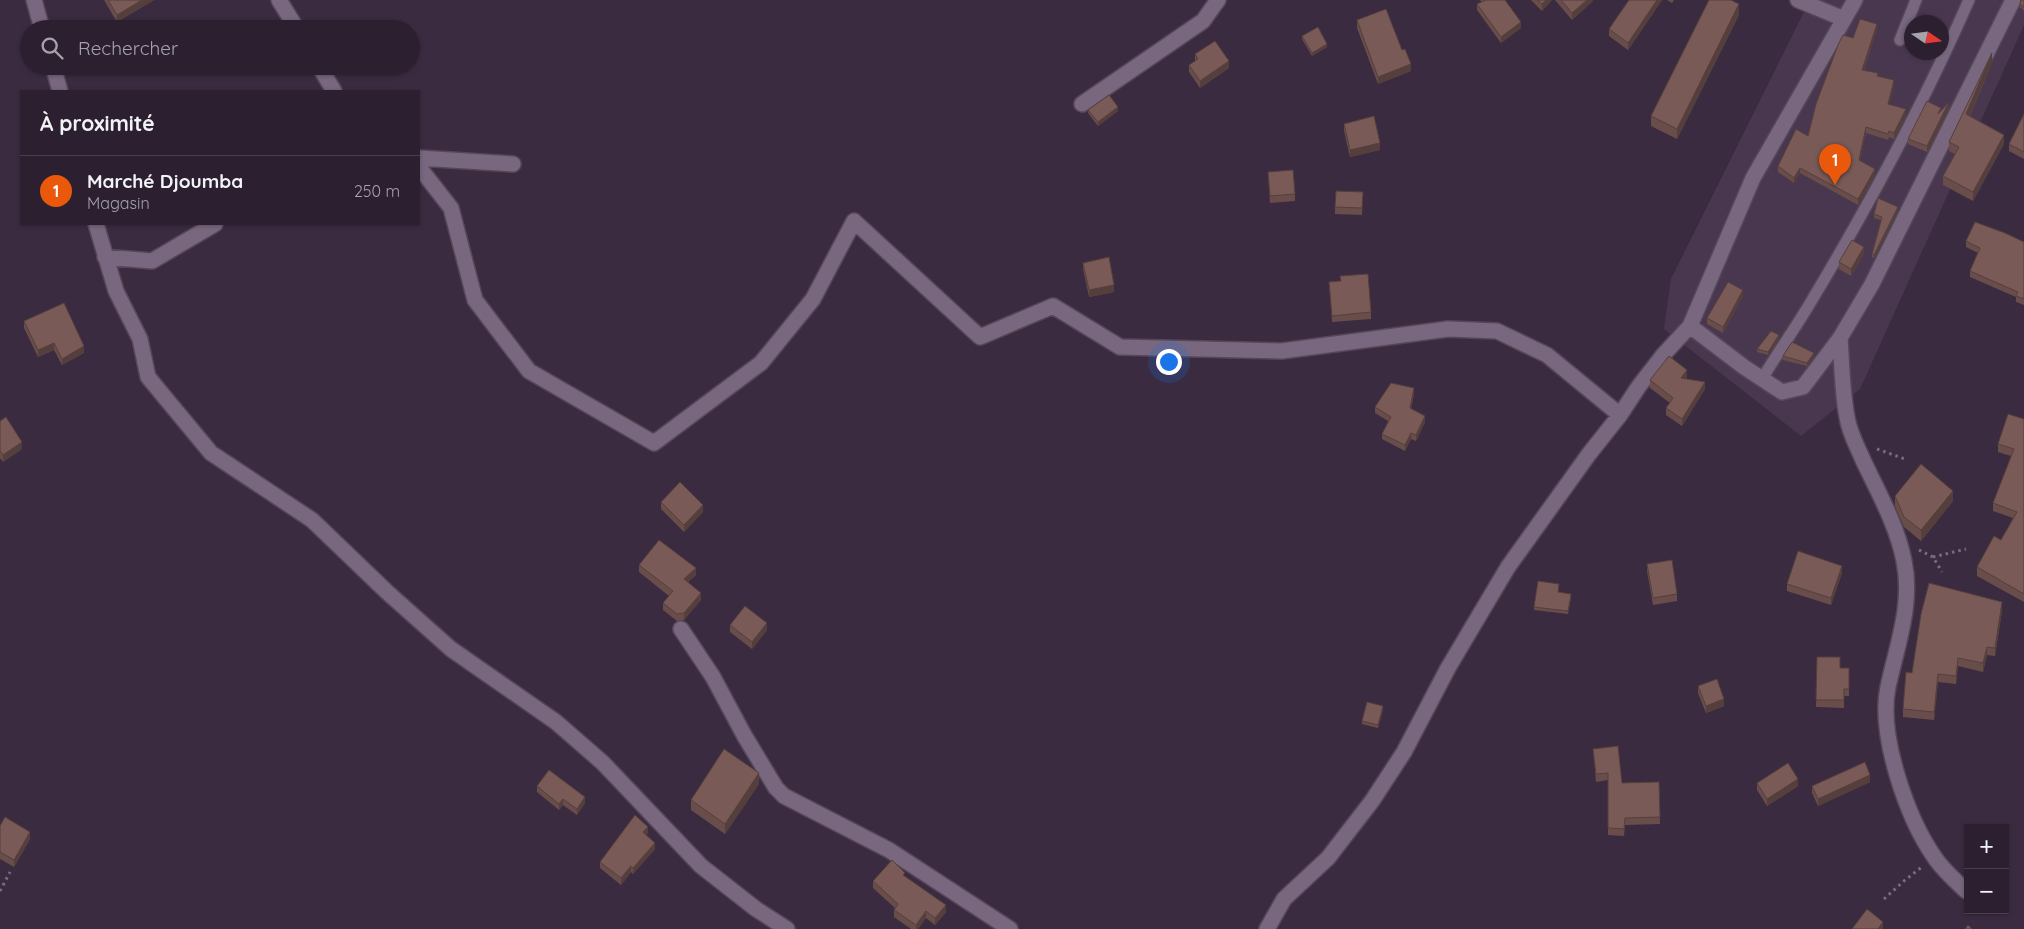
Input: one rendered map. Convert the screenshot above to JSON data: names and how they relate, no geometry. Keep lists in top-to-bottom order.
{
  "north": "right",
  "page": {
    "search": "Rechercher",
    "heading": "À proximité",
    "pins": "1",
    "list": [
      {
        "mark": "1",
        "name": "Marché Djoumba",
        "note": "Magasin",
        "value": "250 m"
      }
    ],
    "map_buttons": ["+", "−"]
  }
}
